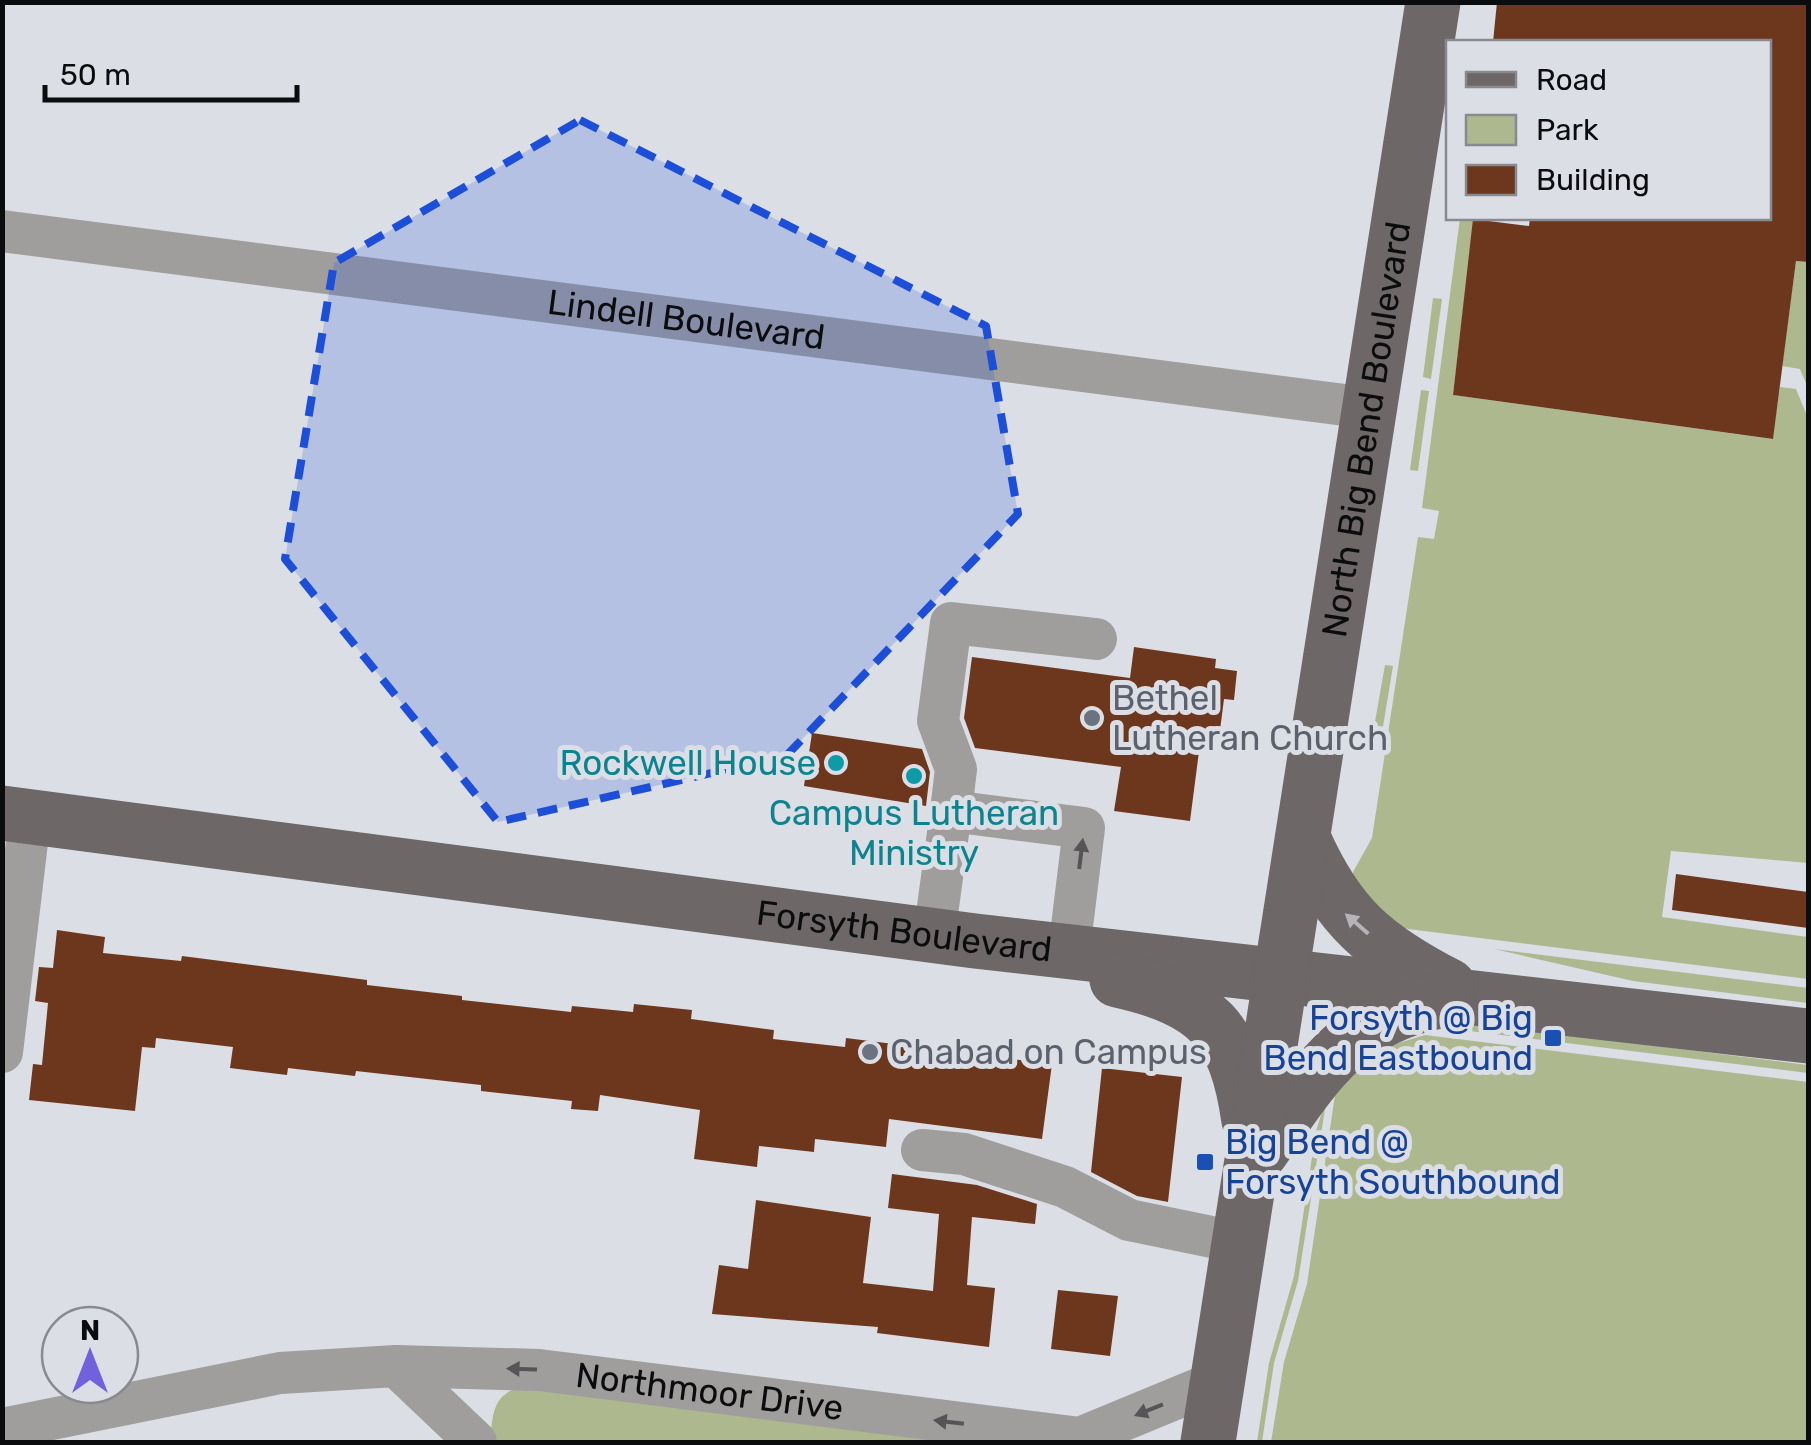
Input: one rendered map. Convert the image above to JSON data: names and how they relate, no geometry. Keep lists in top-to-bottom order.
{
  "streets": {
    "main road": ["North Big Bend Boulevard", "Forsyth Boulevard"],
    "street": ["Lindell Boulevard", "Northmoor Drive"]
  },
  "crossings": [
    ["Lindell Boulevard", "North Big Bend Boulevard"],
    ["North Big Bend Boulevard", "Forsyth Boulevard"],
    ["North Big Bend Boulevard", "Northmoor Drive"]
  ],
  "one_way": ["Northmoor Drive"],
  "places": {
    "other": [
      "Bethel Lutheran Church",
      "Rockwell House",
      "Campus Lutheran Ministry",
      "Chabad on Campus"
    ],
    "transit": ["Forsyth @ Big Bend Eastbound", "Big Bend @ Forsyth Southbound"]
  },
  "legend": ["Road", "Park", "Building"],
  "scale_bar": "50 m",
  "north": "top"
}
